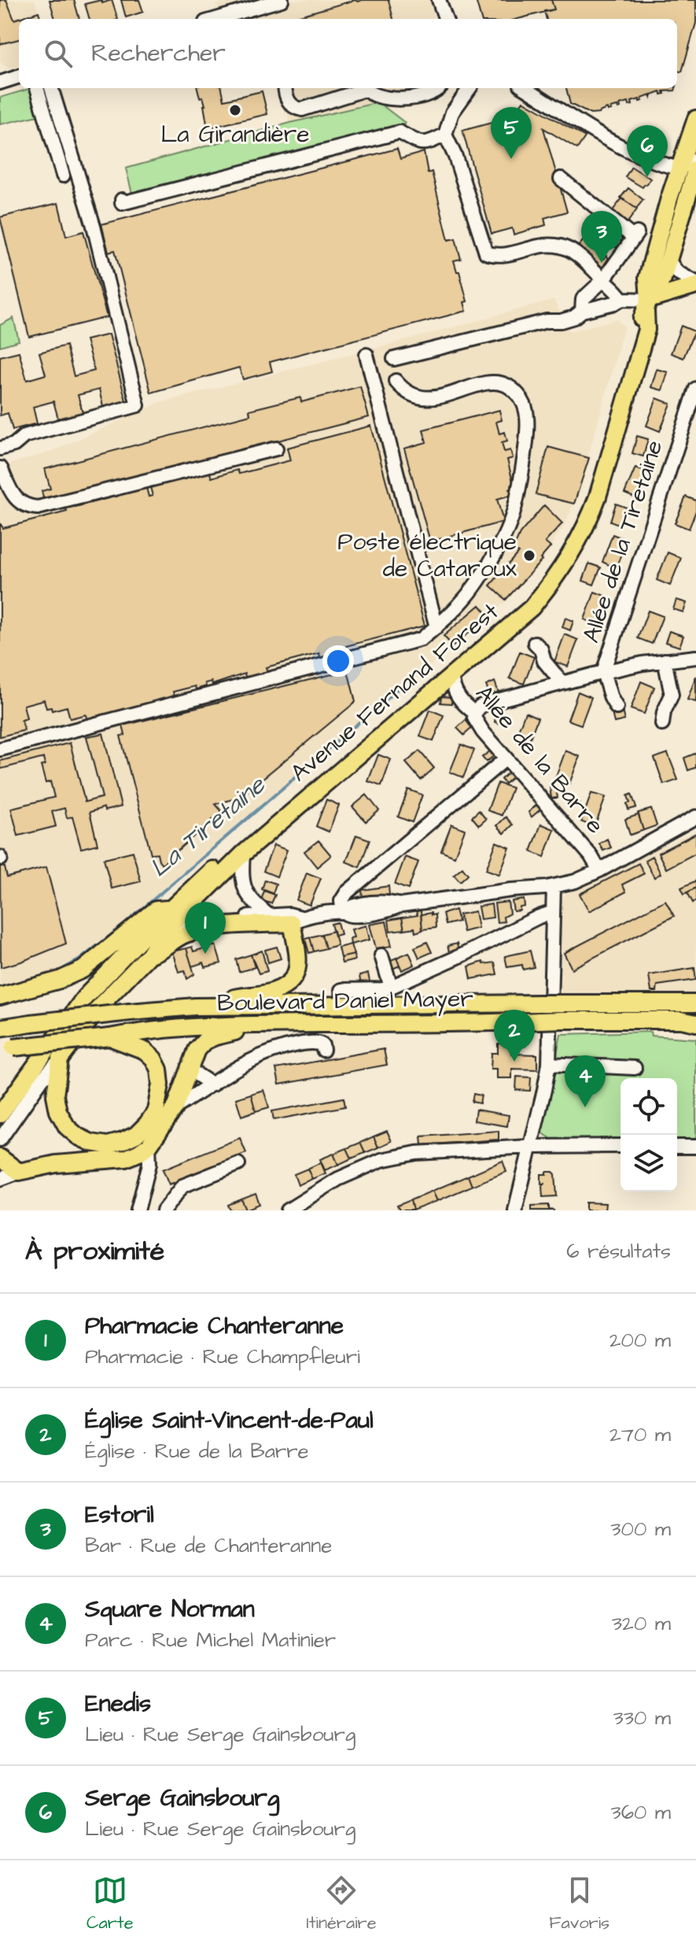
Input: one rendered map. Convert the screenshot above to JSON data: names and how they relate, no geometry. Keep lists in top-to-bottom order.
{
  "streets": {
    "main road": ["Avenue Fernand Forest", "Boulevard Daniel Mayer"],
    "street": ["Allée de la Tiretaine", "Allée de la Barre"]
  },
  "crossings": [
    ["Avenue Fernand Forest", "Allée de la Barre"]
  ],
  "water": ["La Tiretaine"],
  "places": ["La Girandière", "Poste électrique de Cataroux"],
  "page": {
    "search": "Rechercher",
    "pins": [
      "5",
      "6",
      "3",
      "1",
      "2",
      "4"
    ],
    "heading": ["À proximité", "6 résultats"],
    "list": [
      {
        "mark": "1",
        "name": "Pharmacie Chanteranne",
        "note": "Pharmacie · Rue Champfleuri",
        "value": "200 m"
      },
      {
        "mark": "2",
        "name": "Église Saint-Vincent-de-Paul",
        "note": "Église · Rue de la Barre",
        "value": "270 m"
      },
      {
        "mark": "3",
        "name": "Estoril",
        "note": "Bar · Rue de Chanteranne",
        "value": "300 m"
      },
      {
        "mark": "4",
        "name": "Square Norman",
        "note": "Parc · Rue Michel Matinier",
        "value": "320 m"
      },
      {
        "mark": "5",
        "name": "Enedis",
        "note": "Lieu · Rue Serge Gainsbourg",
        "value": "330 m"
      },
      {
        "mark": "6",
        "name": "Serge Gainsbourg",
        "note": "Lieu · Rue Serge Gainsbourg",
        "value": "360 m"
      }
    ],
    "nav": ["Carte", "Itinéraire", "Favoris"]
  }
}
